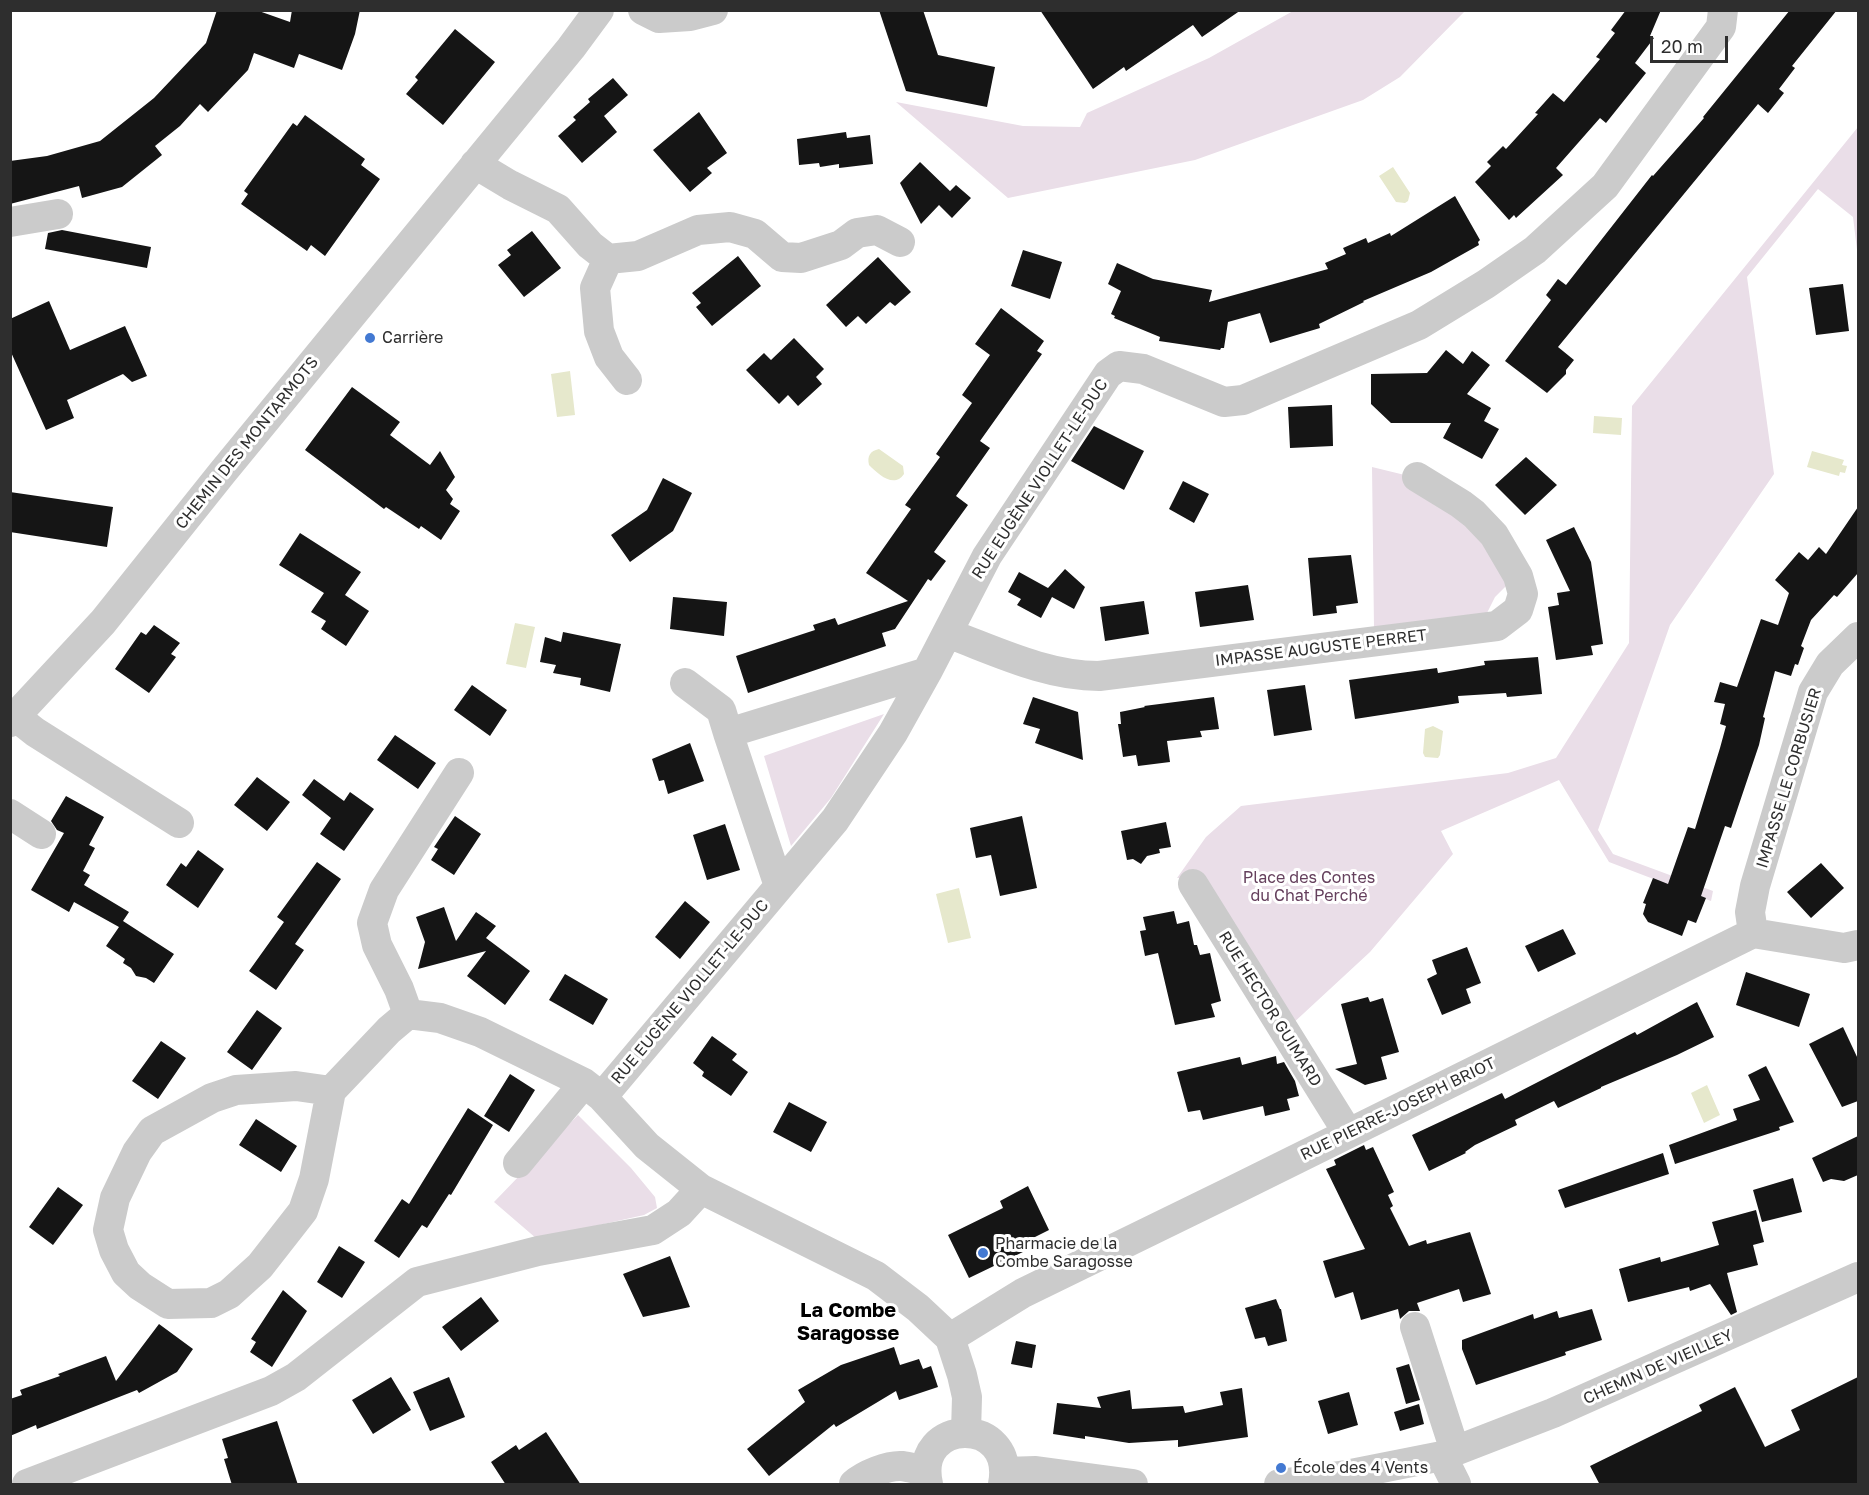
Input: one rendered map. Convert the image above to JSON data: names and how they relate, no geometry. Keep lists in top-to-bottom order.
{
  "streets": {
    "street": [
      "CHEMIN DES MONTARMOTS",
      "RUE EUGÈNE VIOLLET-LE-DUC",
      "IMPASSE AUGUSTE PERRET",
      "IMPASSE LE CORBUSIER",
      "RUE HECTOR GUIMARD",
      "RUE PIERRE-JOSEPH BRIOT",
      "CHEMIN DE VIEILLEY"
    ]
  },
  "crossings": [
    ["RUE EUGÈNE VIOLLET-LE-DUC", "IMPASSE AUGUSTE PERRET"],
    ["IMPASSE LE CORBUSIER", "RUE PIERRE-JOSEPH BRIOT"],
    ["RUE HECTOR GUIMARD", "RUE PIERRE-JOSEPH BRIOT"]
  ],
  "districts": ["La Combe Saragosse"],
  "parks": ["Place des Contes du Chat Perché"],
  "places": ["Carrière", "Pharmacie de la Combe Saragosse", "École des 4 Vents"],
  "scale_bar": "20 m"
}
